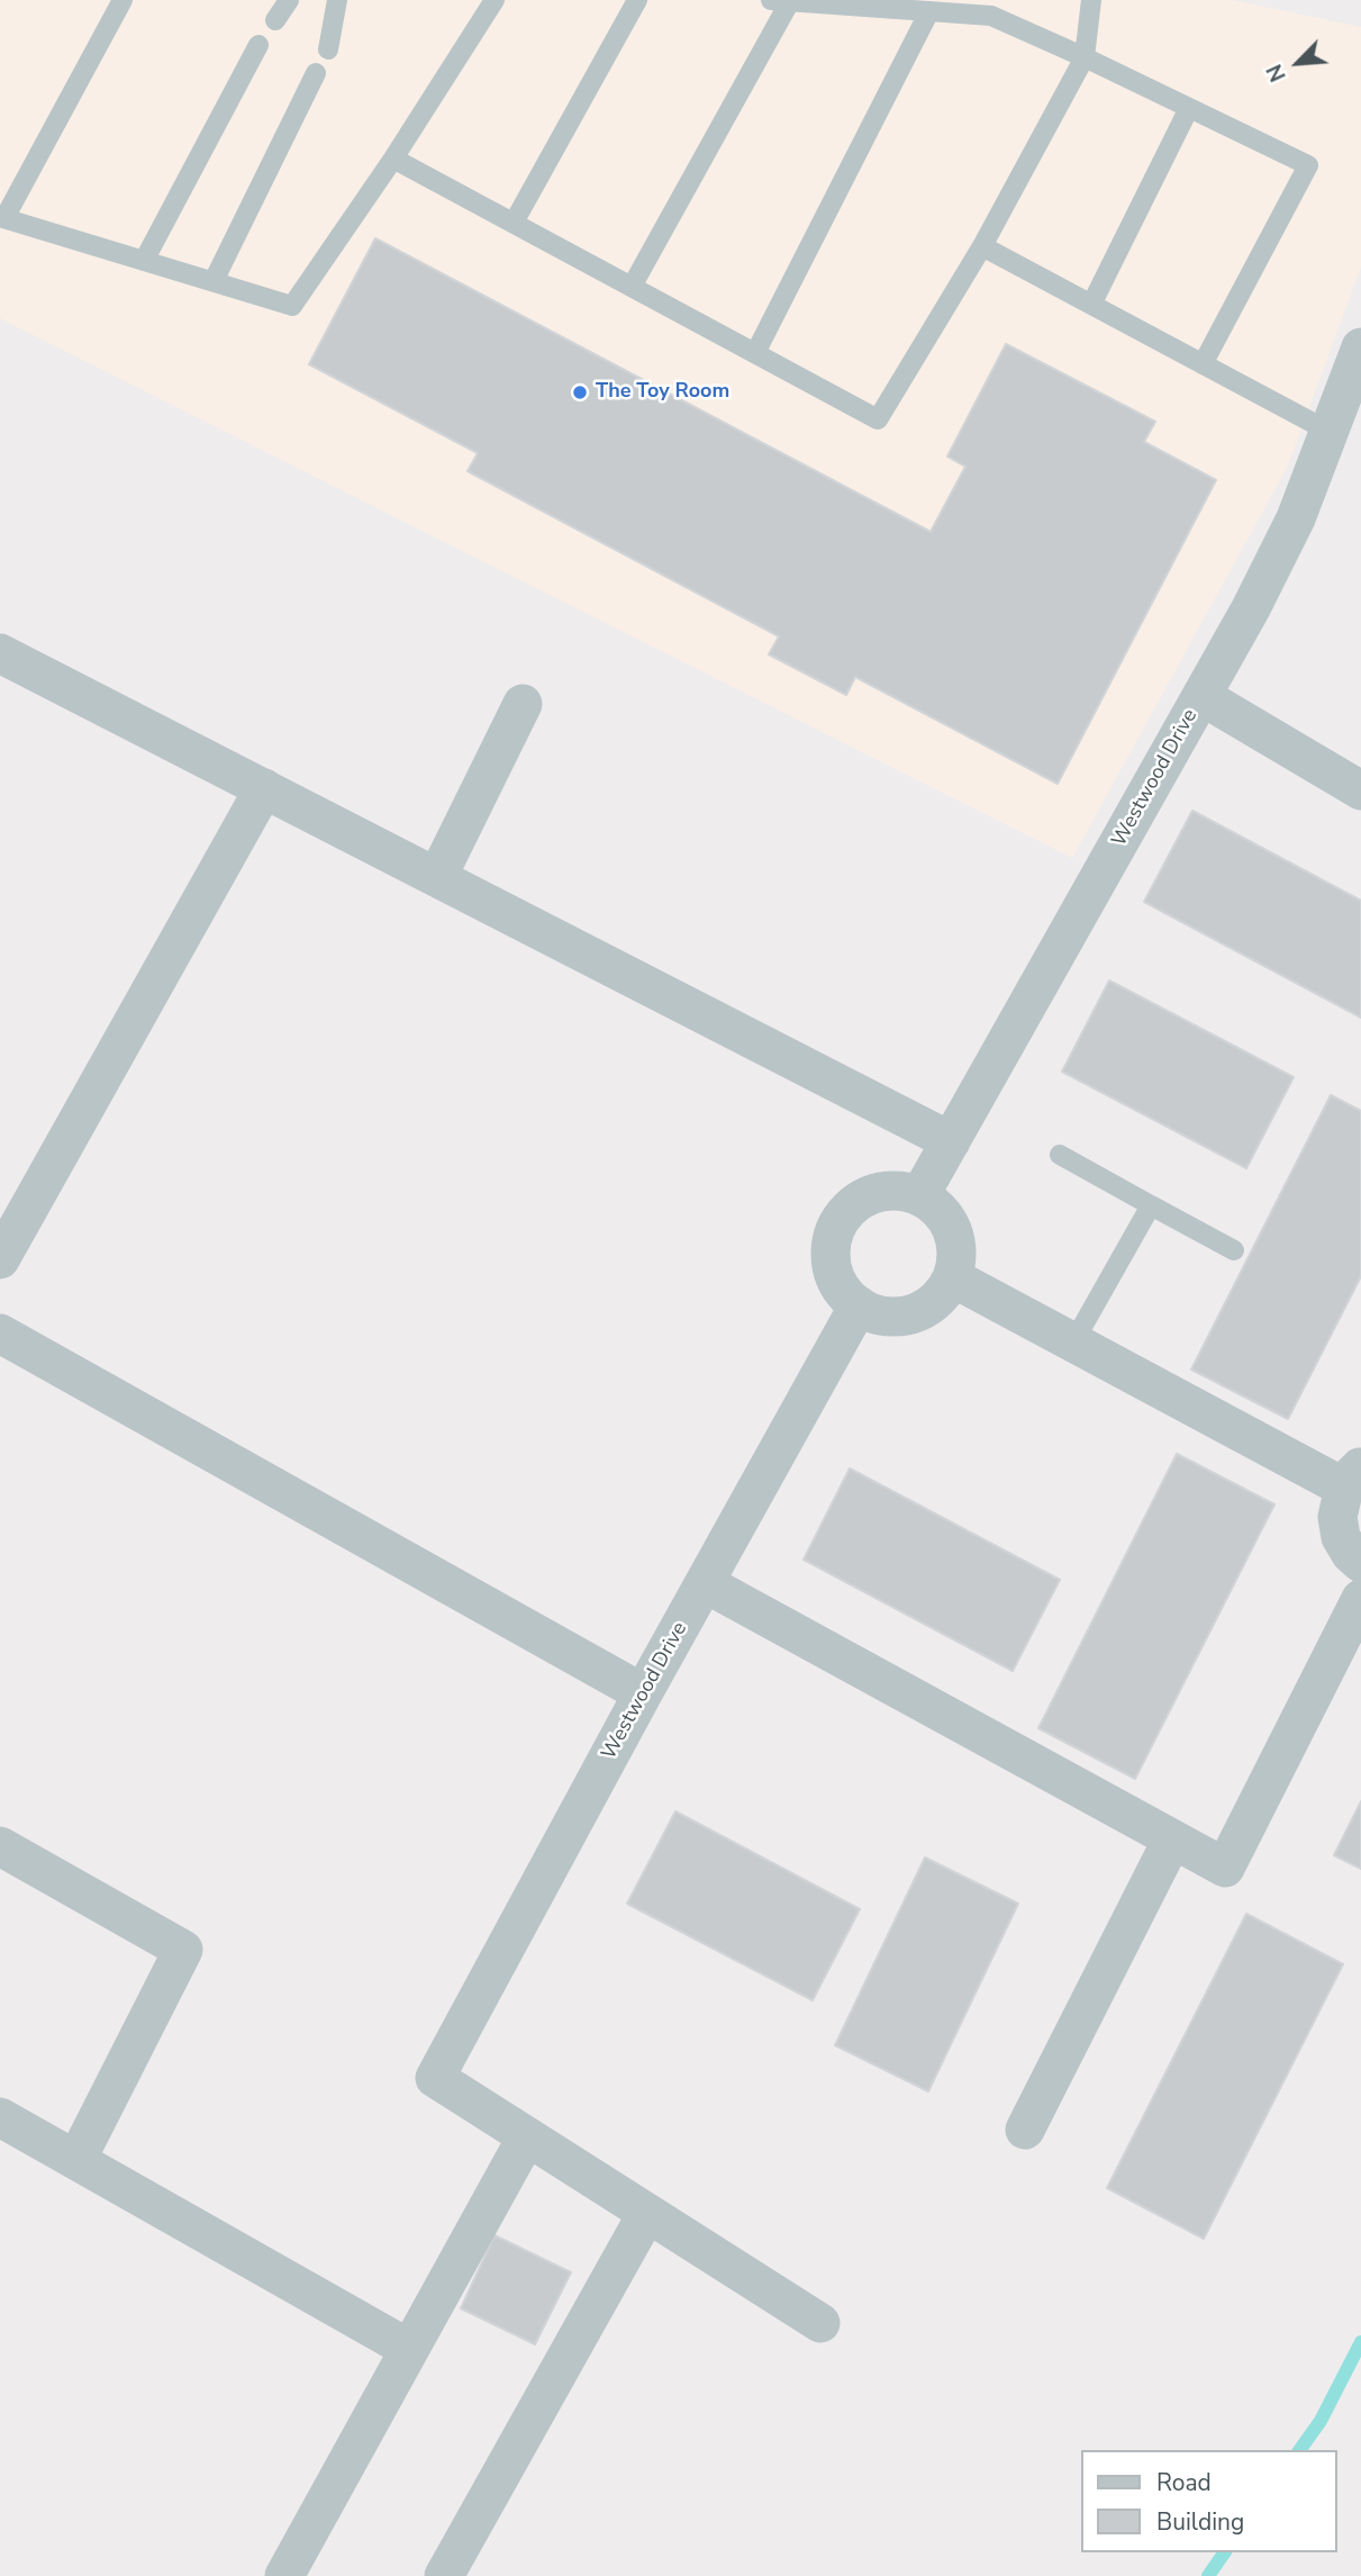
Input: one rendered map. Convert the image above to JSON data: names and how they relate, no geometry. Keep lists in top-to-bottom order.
{
  "streets": {
    "street": ["Westwood Drive"]
  },
  "places": ["The Toy Room"],
  "legend": ["Road", "Building"],
  "north": "bottom left"
}
